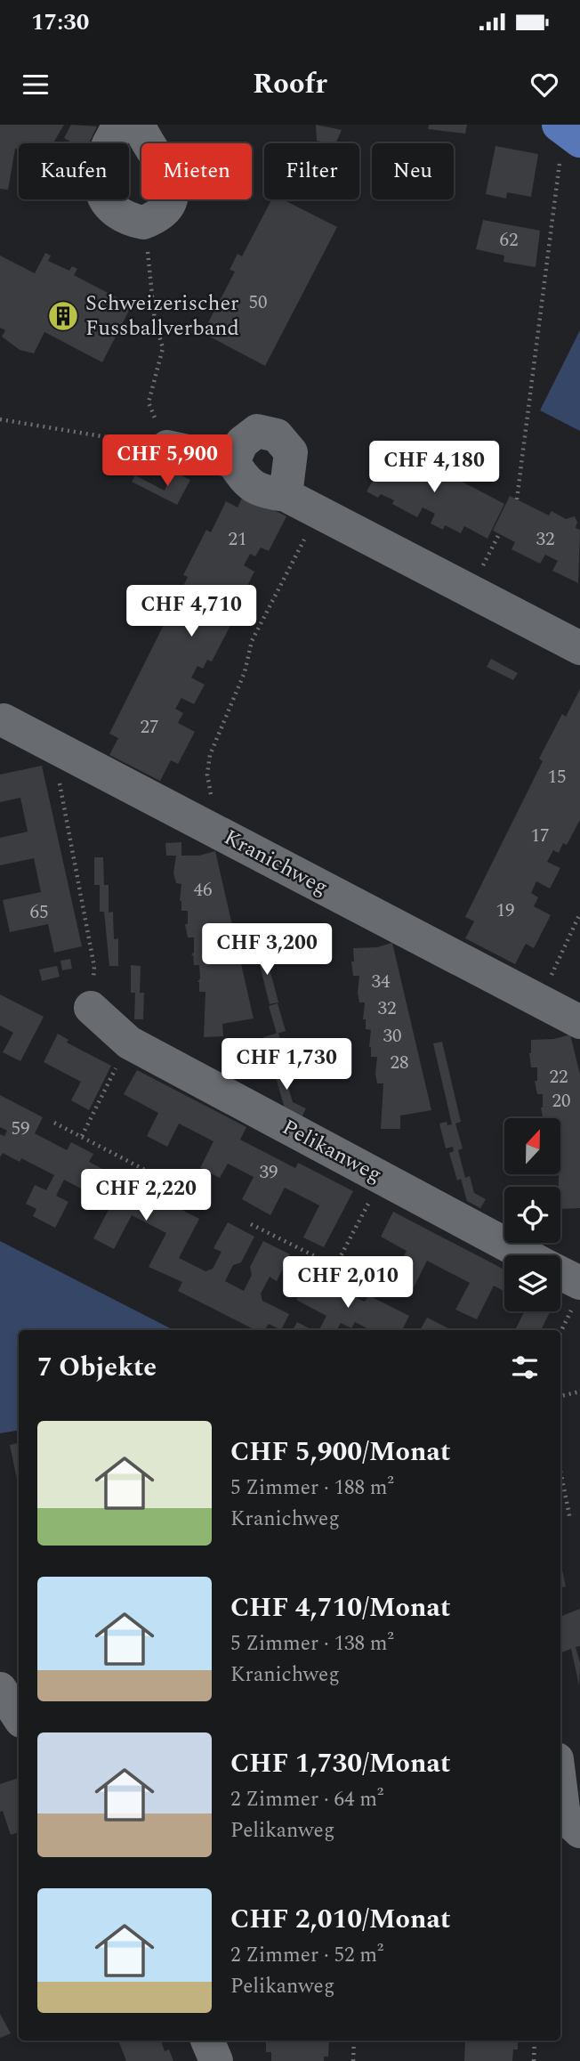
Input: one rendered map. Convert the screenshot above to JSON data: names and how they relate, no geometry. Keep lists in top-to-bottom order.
{
  "streets": {
    "street": ["Kranichweg", "Pelikanweg"]
  },
  "places": {
    "building": ["Schweizerischer Fussballverband"]
  },
  "house_numbers": [
    "62",
    "50",
    "21",
    "32",
    "27",
    "15",
    "17",
    "46",
    "19",
    "65",
    "34",
    "32",
    "30",
    "28",
    "22",
    "20",
    "59",
    "39"
  ],
  "north": "top",
  "page": {
    "status": "17:30",
    "header": "Roofr",
    "chip": [
      "Kaufen",
      "Mieten",
      "Filter",
      "Neu"
    ],
    "price": [
      "CHF 5,900",
      "CHF 4,180",
      "CHF 4,710",
      "CHF 3,200",
      "CHF 1,730",
      "CHF 2,220",
      "CHF 2,010"
    ],
    "heading": "7 Objekte",
    "list": [
      {
        "name": "CHF 5,900/Monat",
        "note": "5 Zimmer · 188 m² · Kranichweg"
      },
      {
        "name": "CHF 4,710/Monat",
        "note": "5 Zimmer · 138 m² · Kranichweg"
      },
      {
        "name": "CHF 1,730/Monat",
        "note": "2 Zimmer · 64 m² · Pelikanweg"
      },
      {
        "name": "CHF 2,010/Monat",
        "note": "2 Zimmer · 52 m² · Pelikanweg"
      }
    ]
  }
}
